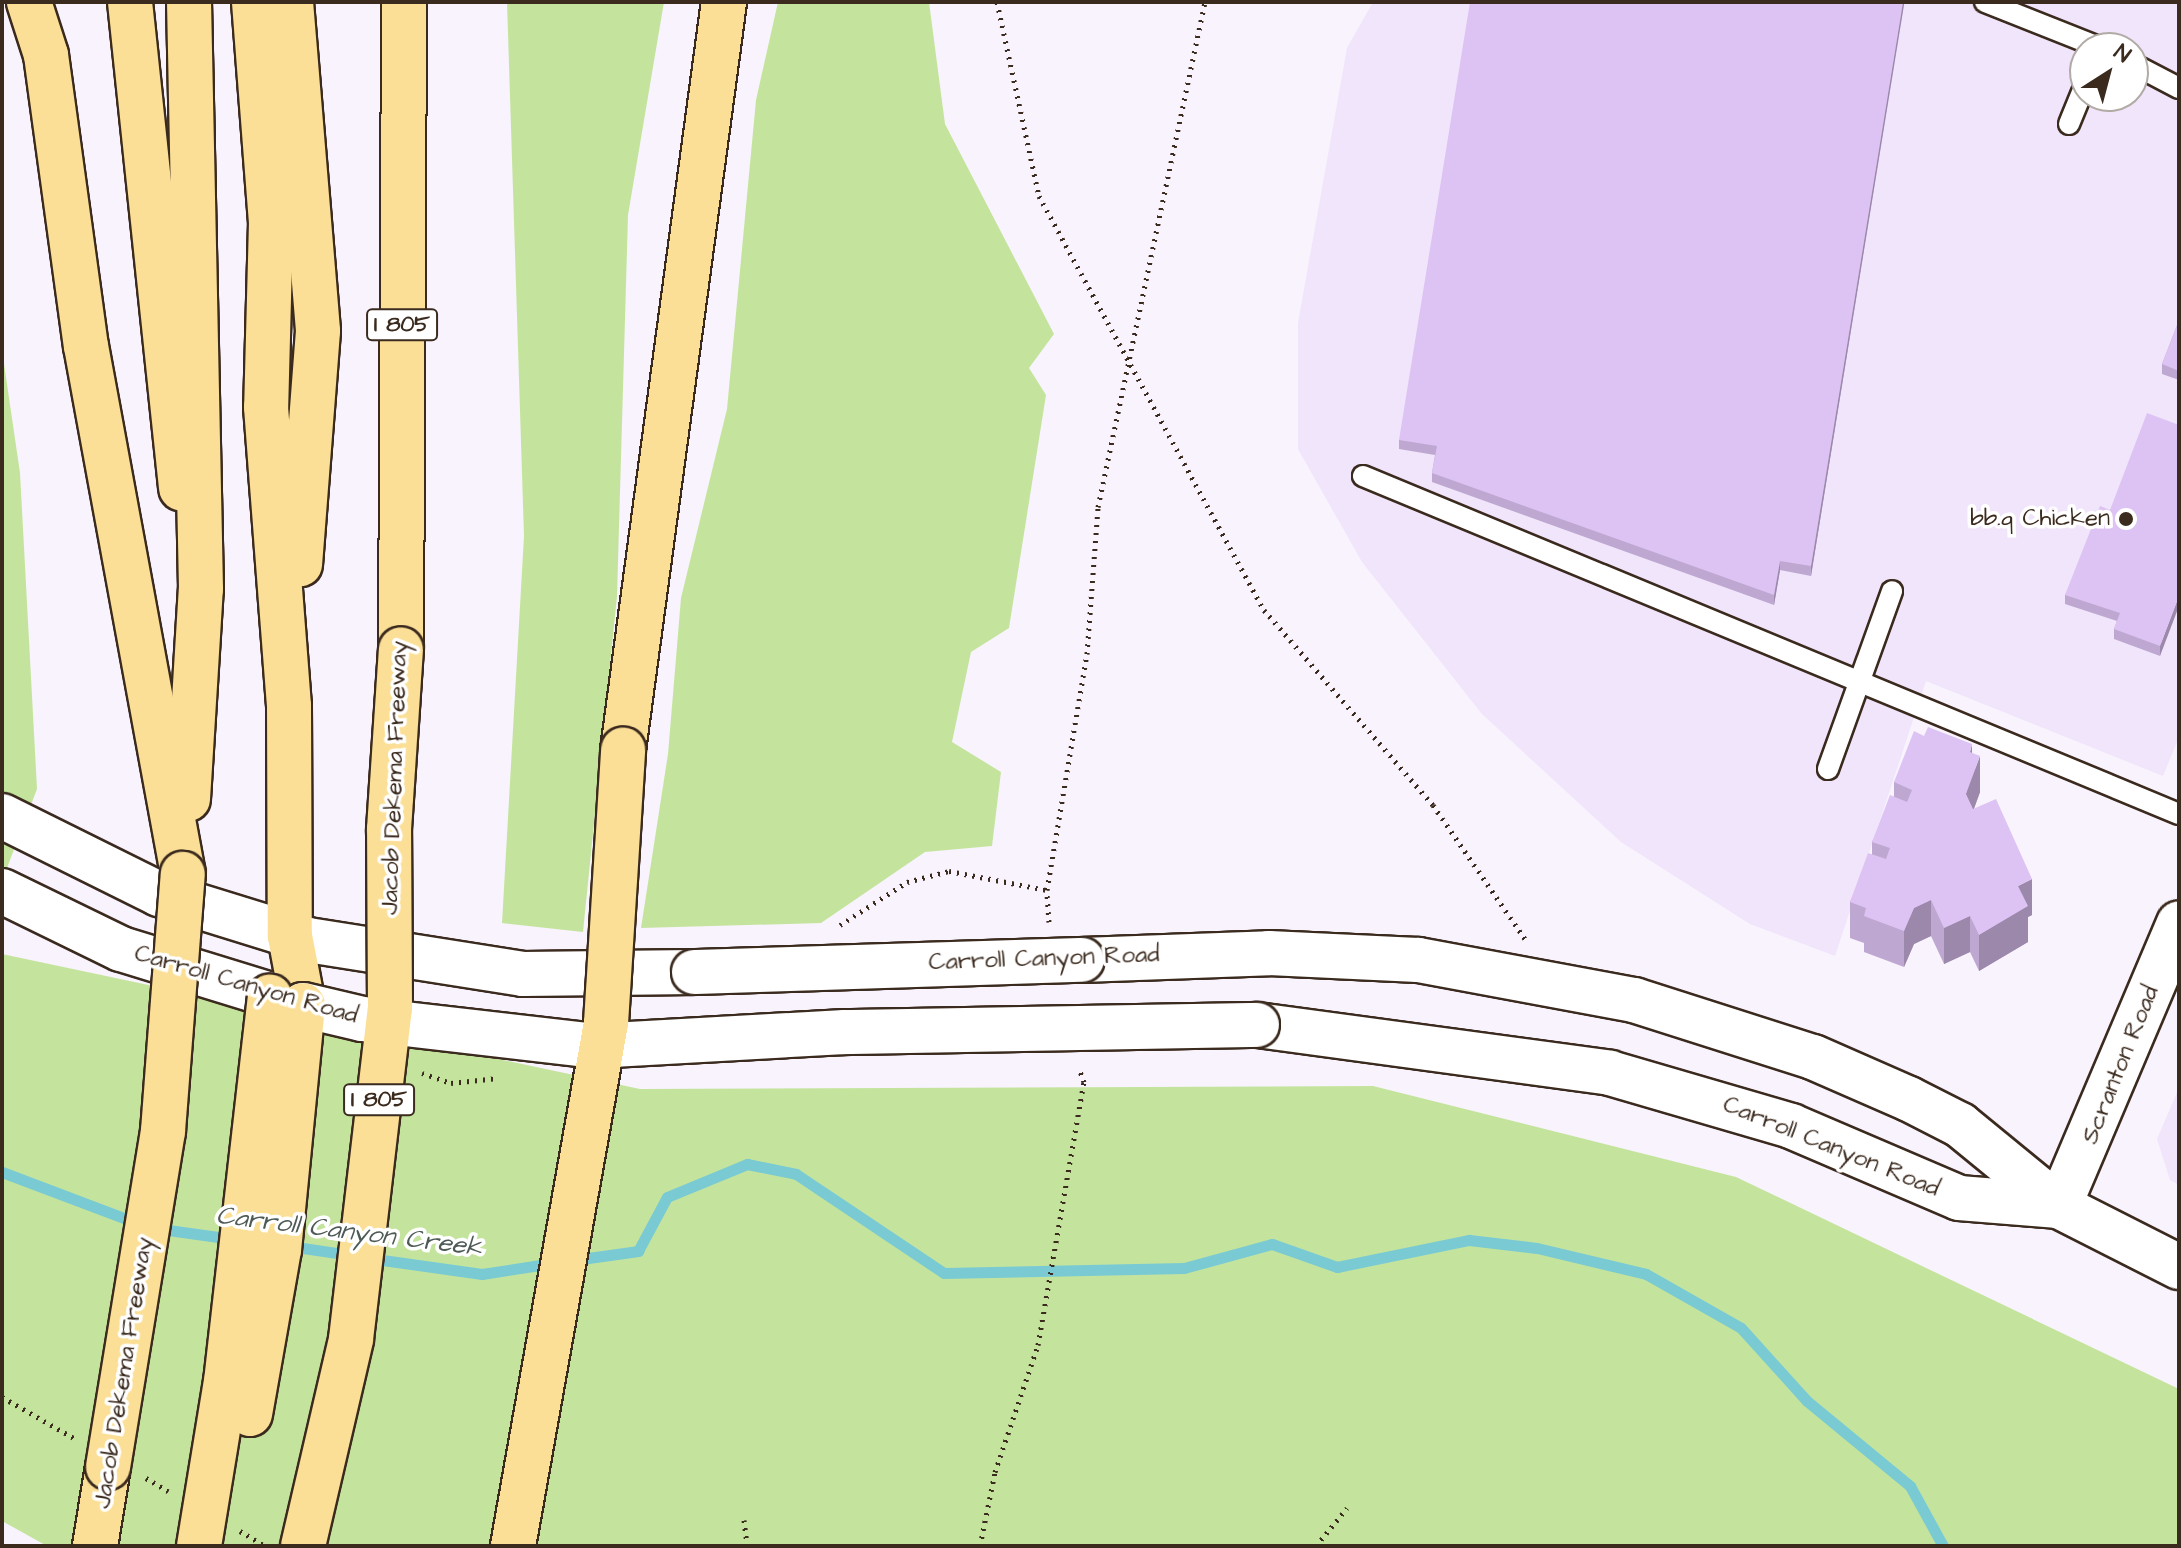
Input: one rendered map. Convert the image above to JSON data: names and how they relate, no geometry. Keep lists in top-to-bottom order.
{
  "streets": {
    "highway": ["I 805", "Jacob Dekema Freeway"],
    "main road": ["Carroll Canyon Road", "Scranton Road"]
  },
  "crossings": [
    ["Carroll Canyon Road", "Scranton Road"]
  ],
  "water": ["Carroll Canyon Creek"],
  "places": ["bb.q Chicken"],
  "north": "top right"
}
